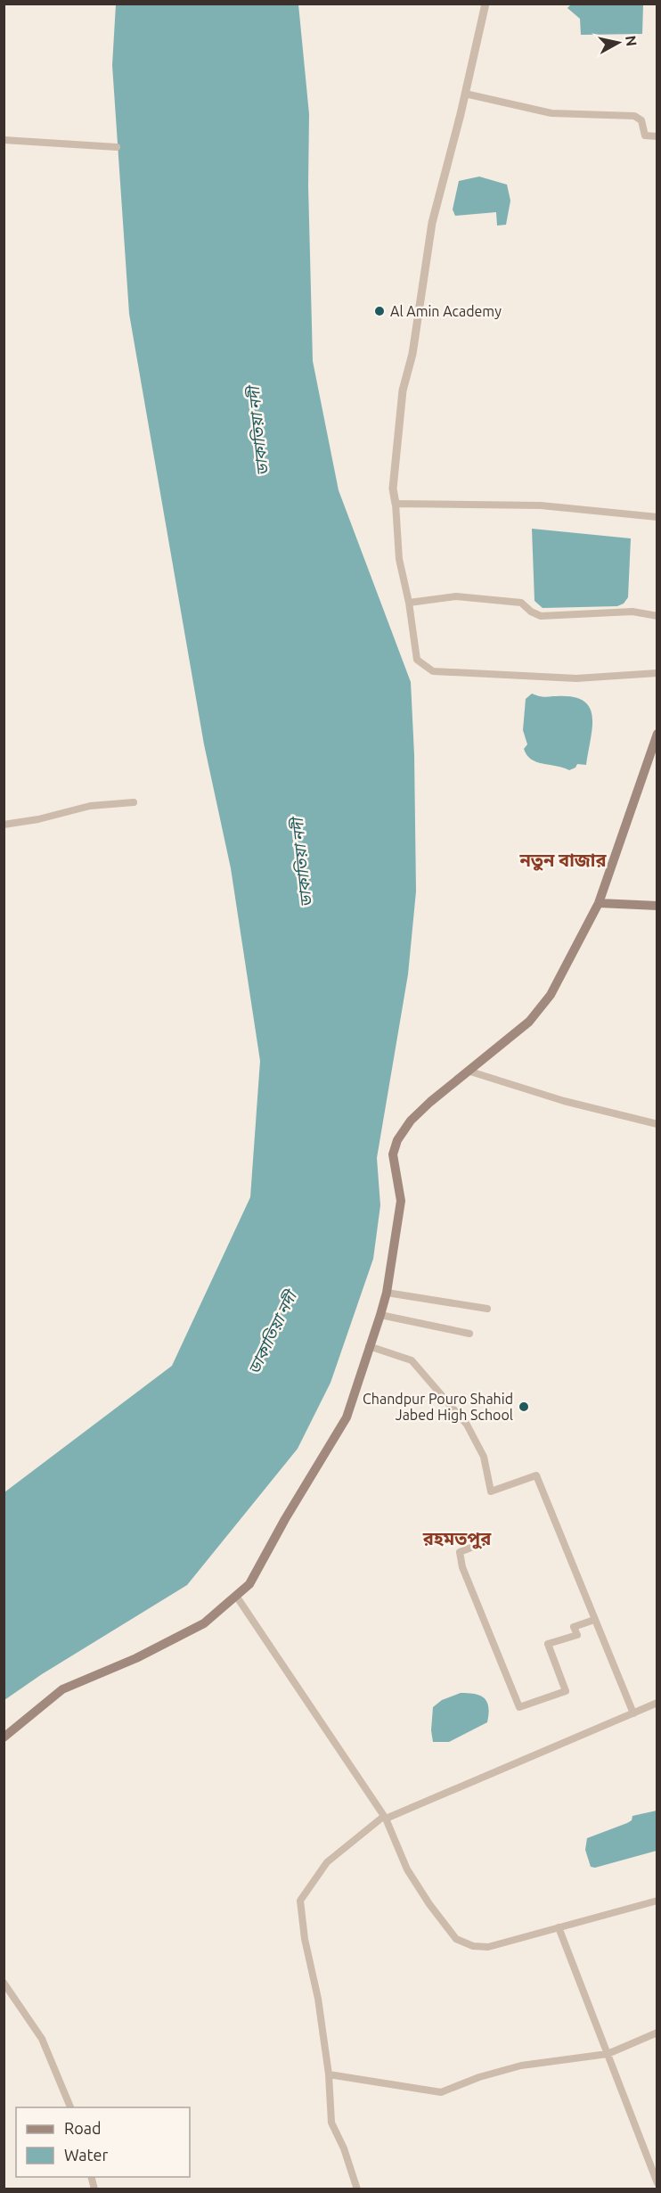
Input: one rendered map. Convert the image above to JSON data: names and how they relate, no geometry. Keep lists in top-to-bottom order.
{
  "districts": ["নতুন বাজার", "রহমতপুর"],
  "water": ["ডাকাতিয়া নদী"],
  "places": ["Al Amin Academy", "Chandpur Pouro Shahid Jabed High School"],
  "legend": ["Road", "Water"],
  "north": "right"
}
